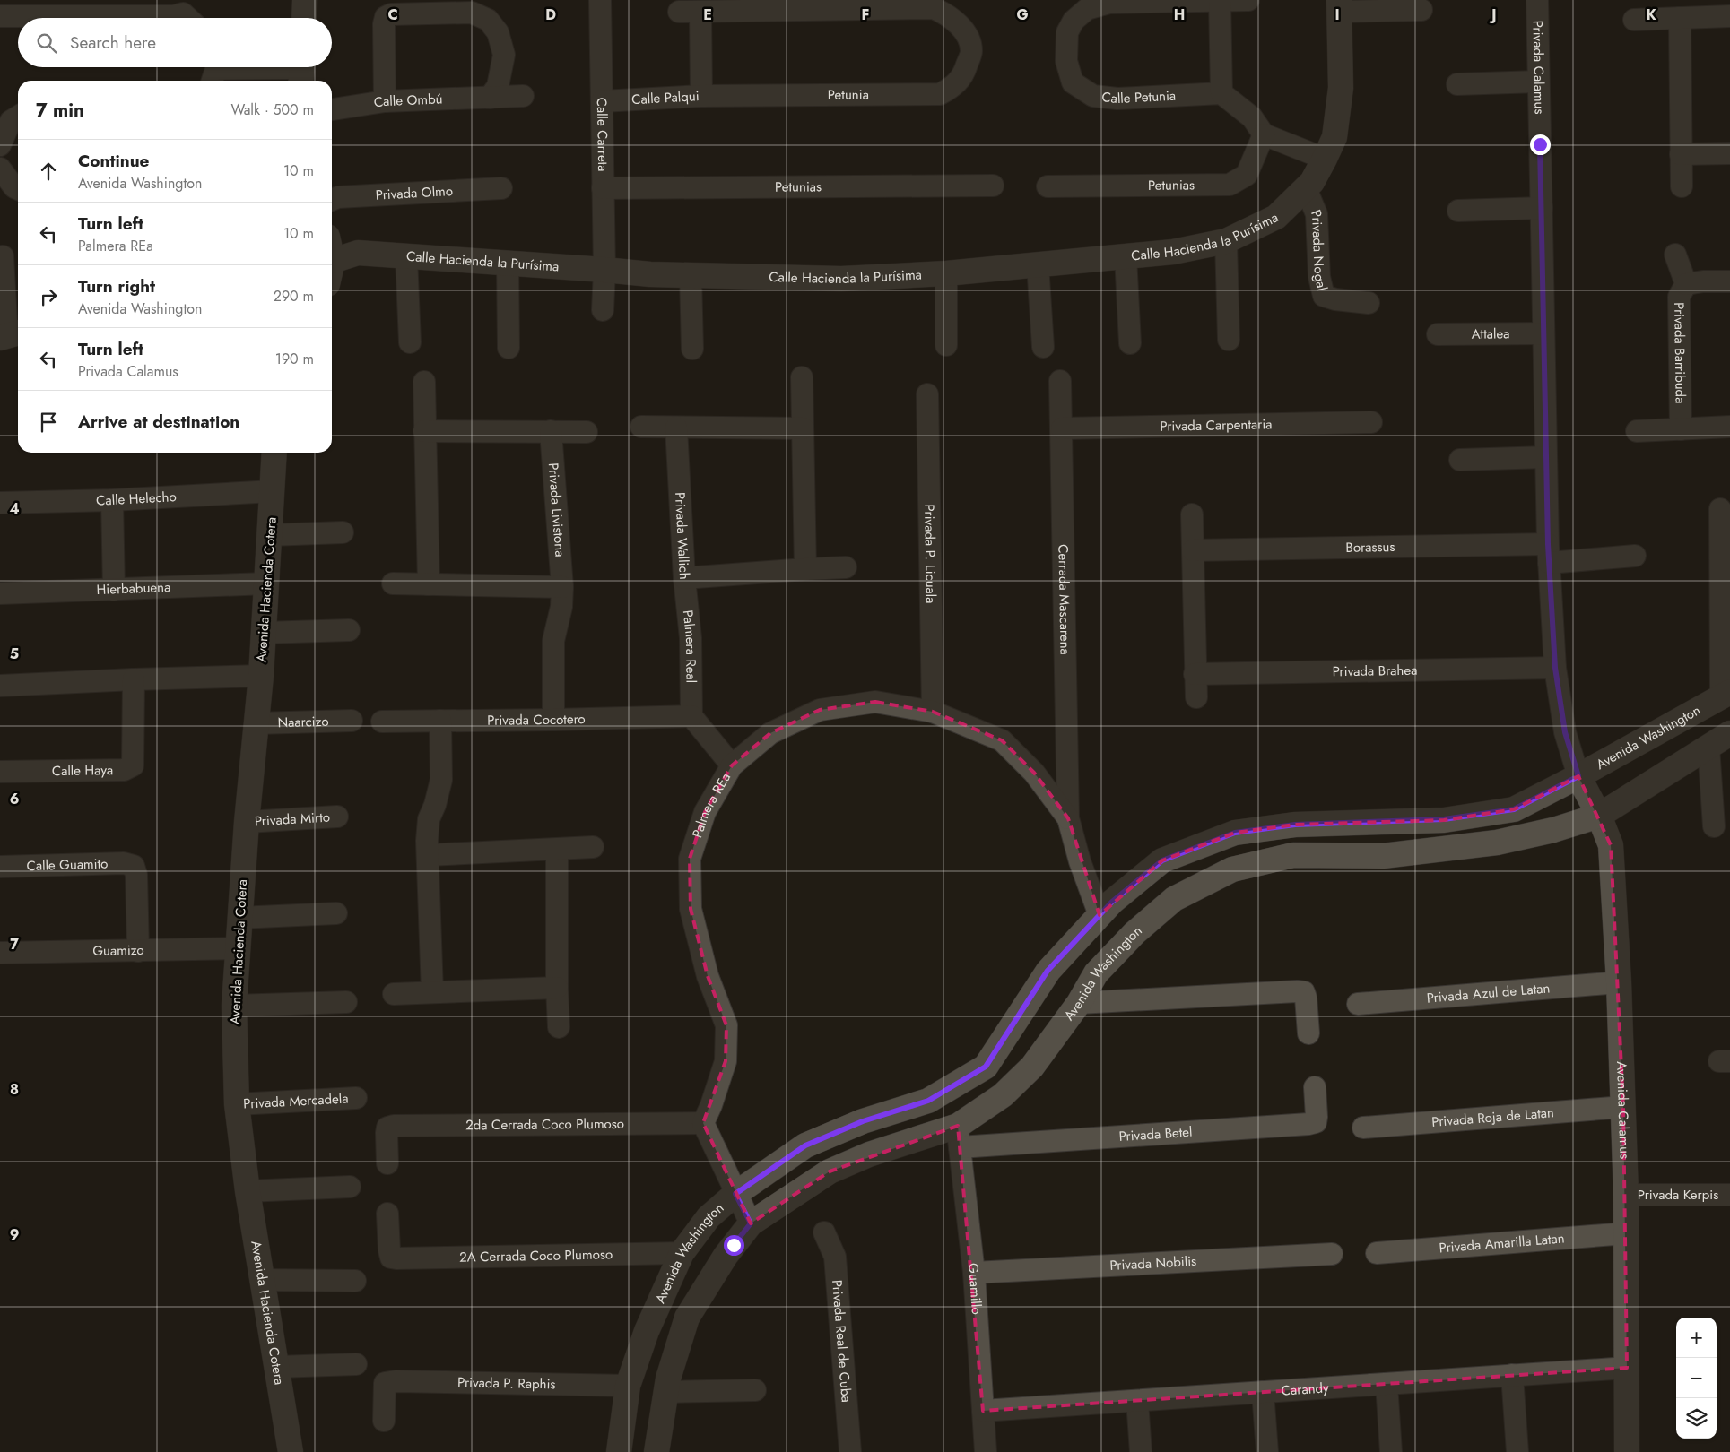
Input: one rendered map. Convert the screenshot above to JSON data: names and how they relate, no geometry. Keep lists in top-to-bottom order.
{
  "streets": {
    "street": [
      "Privada Calamus",
      "Petunia",
      "Calle Palqui",
      "Calle Petunia",
      "Calle Ombú",
      "Calle Carreta",
      "Petunias",
      "Privada Olmo",
      "Calle Hacienda la Purísima",
      "Privada Nogal",
      "Attalea",
      "Privada Barribuda",
      "Privada Carpentaria",
      "Calle Helecho",
      "Privada Livistona",
      "Privada Wallich",
      "Borassus",
      "Privada P. Licuala",
      "Hierbabuena",
      "Avenida Hacienda Cotera",
      "Cerrada Mascarena",
      "Palmera Real",
      "Privada Brahea",
      "Privada Cocotero",
      "Naarcizo",
      "Avenida Washington",
      "Calle Haya",
      "Palmera REa",
      "Privada Mirto",
      "Calle Guamito",
      "Guamizo",
      "Privada Azul de Latan",
      "Privada Mercadela",
      "Avenida Calamus",
      "Privada Roja de Latan",
      "2da Cerrada Coco Plumoso",
      "Privada Betel",
      "Privada Kerpis",
      "Privada Amarilla Latan",
      "2A Cerrada Coco Plumoso",
      "Privada Nobilis",
      "Guamillo",
      "Privada Real de Cuba",
      "Privada P. Raphis",
      "Carandy"
    ]
  },
  "crossings": [
    ["Privada Calamus", "Attalea"],
    ["Privada Calamus", "Borassus"],
    ["Privada Calamus", "Privada Brahea"],
    ["Privada Calamus", "Avenida Washington"],
    ["Privada Calamus", "Avenida Calamus"],
    ["Petunia", "Calle Palqui"],
    ["Calle Palqui", "Calle Carreta"],
    ["Calle Carreta", "Petunias"],
    ["Calle Carreta", "Calle Hacienda la Purísima"],
    ["Calle Hacienda la Purísima", "Privada Nogal"],
    ["Privada Carpentaria", "Cerrada Mascarena"],
    ["Calle Helecho", "Avenida Hacienda Cotera"],
    ["Privada Livistona", "Privada Cocotero"],
    ["Privada Wallich", "Palmera Real"],
    ["Privada P. Licuala", "Palmera REa"],
    ["Hierbabuena", "Avenida Hacienda Cotera"],
    ["Avenida Hacienda Cotera", "Naarcizo"],
    ["Avenida Hacienda Cotera", "Privada Mirto"],
    ["Avenida Hacienda Cotera", "Guamizo"],
    ["Avenida Hacienda Cotera", "Privada Mercadela"],
    ["Cerrada Mascarena", "Palmera REa"],
    ["Palmera Real", "Privada Cocotero"],
    ["Avenida Washington", "Avenida Calamus"],
    ["Avenida Washington", "Privada Betel"],
    ["Avenida Washington", "2A Cerrada Coco Plumoso"],
    ["Avenida Washington", "Guamillo"],
    ["Avenida Washington", "Privada P. Raphis"],
    ["Palmera REa", "2da Cerrada Coco Plumoso"],
    ["Calle Guamito", "Guamizo"],
    ["Privada Azul de Latan", "Avenida Calamus"],
    ["Avenida Calamus", "Privada Roja de Latan"],
    ["Avenida Calamus", "Privada Kerpis"],
    ["Avenida Calamus", "Privada Amarilla Latan"],
    ["Avenida Calamus", "Carandy"],
    ["Privada Betel", "Guamillo"],
    ["Privada Nobilis", "Guamillo"],
    ["Guamillo", "Carandy"]
  ],
  "page": {
    "search": "Search here",
    "heading": ["7 min", "Walk · 500 m"],
    "list": [
      ["Continue", "Avenida Washington", "10 m"],
      ["Turn left", "Palmera REa", "10 m"],
      ["Turn right", "Avenida Washington", "290 m"],
      ["Turn left", "Privada Calamus", "190 m"],
      "Arrive at destination"
    ],
    "map_buttons": ["+", "−"]
  },
  "grid": {
    "columns": [
      "C",
      "D",
      "E",
      "F",
      "G",
      "H",
      "I",
      "J",
      "K"
    ],
    "rows": [
      "4",
      "5",
      "6",
      "7",
      "8",
      "9"
    ]
  }
}
